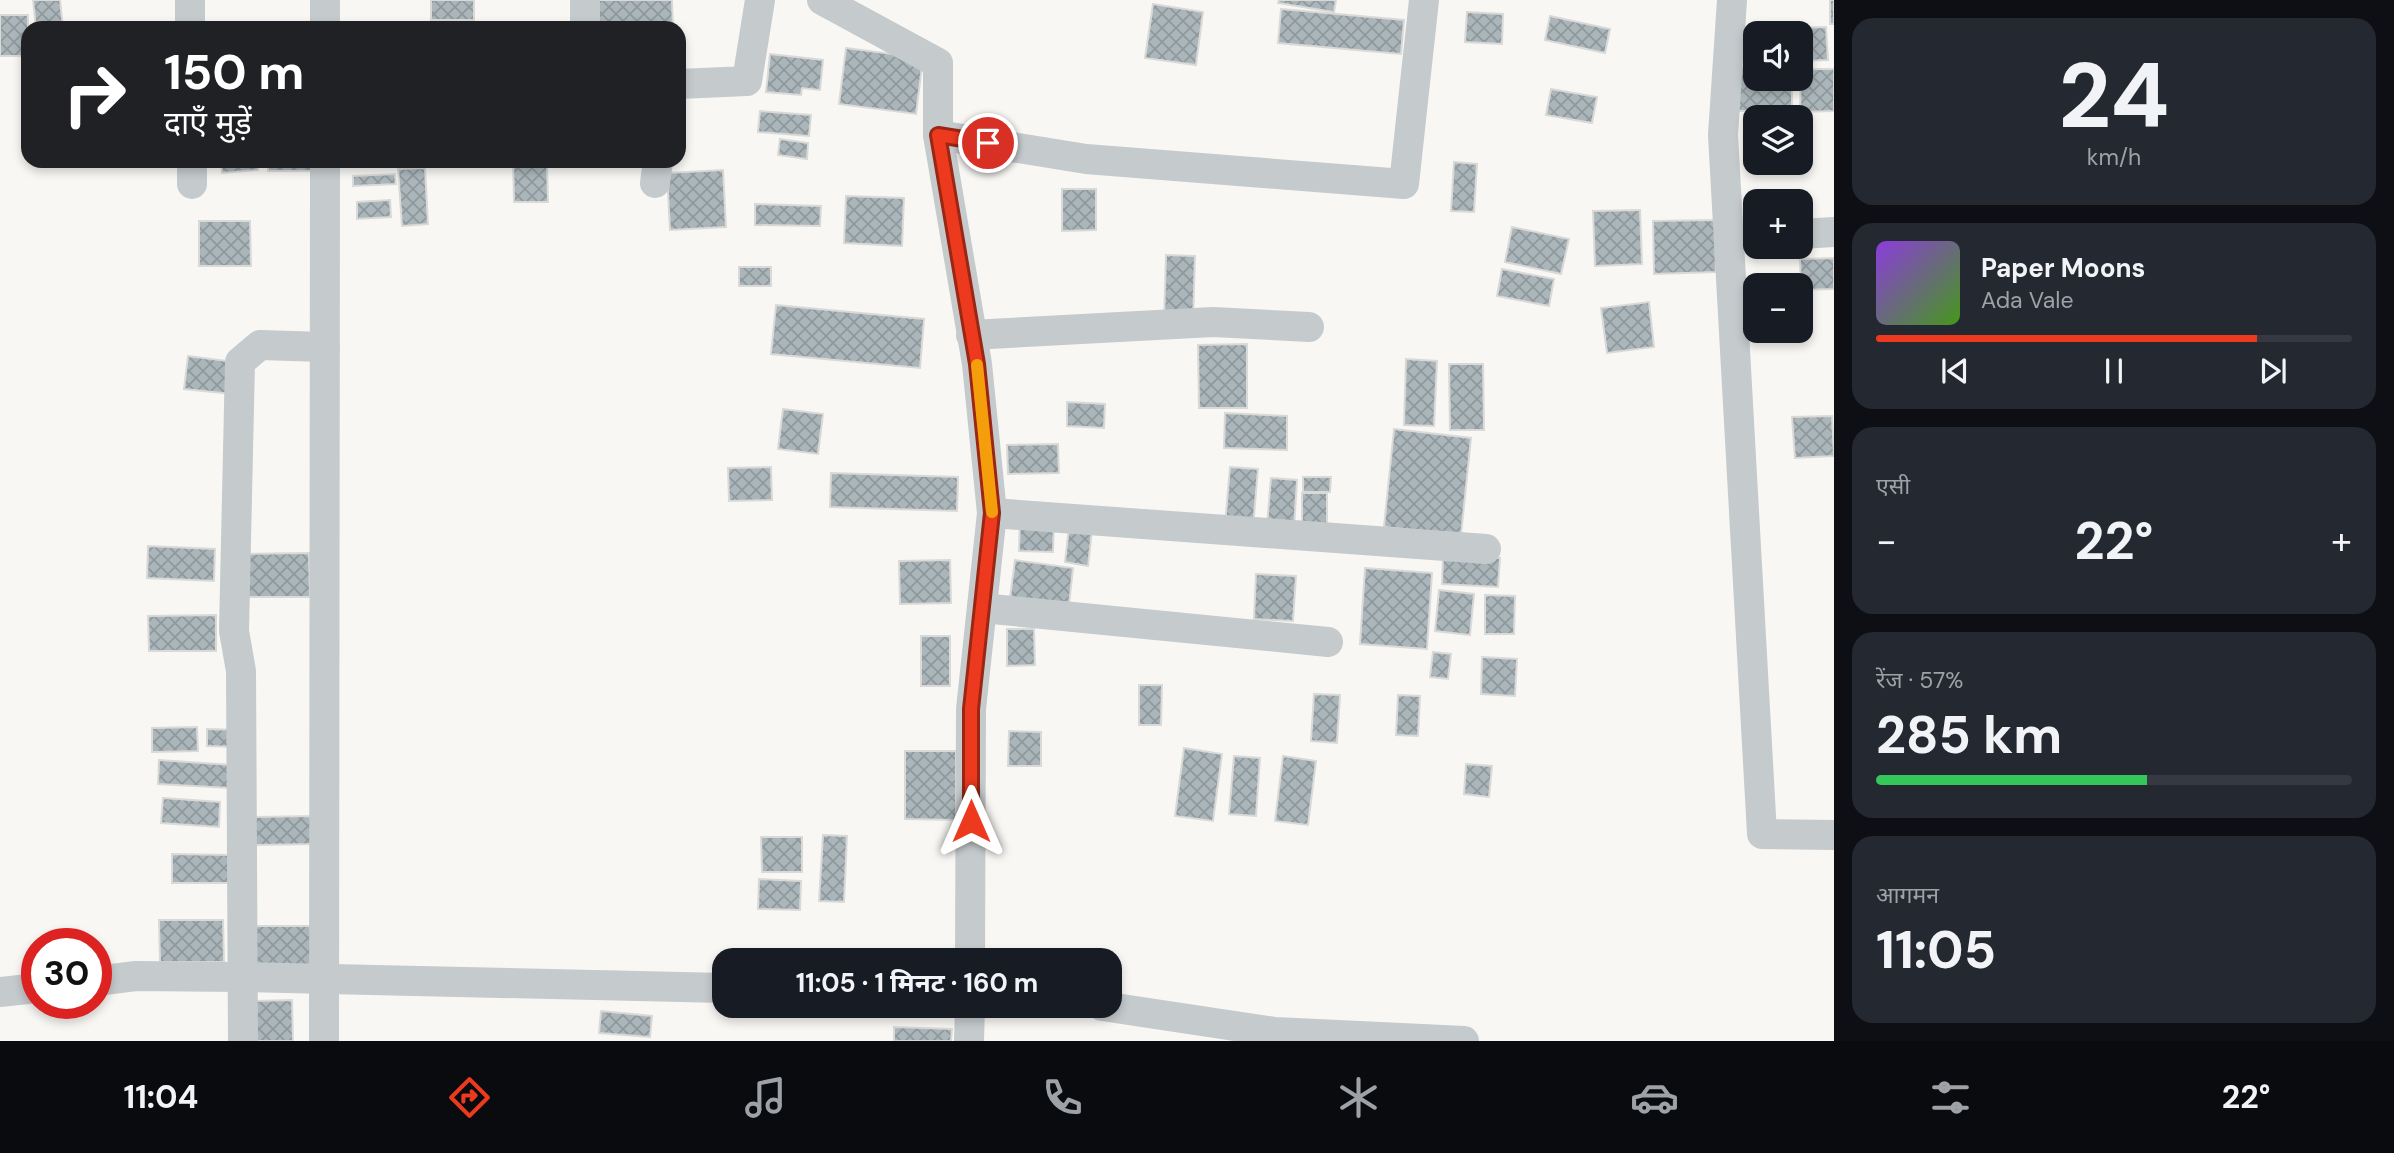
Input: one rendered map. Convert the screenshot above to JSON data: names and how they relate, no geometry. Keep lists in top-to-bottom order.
{
  "page": {
    "tile": [
      ["24", "km/h"],
      "एसी",
      ["रेंज · 57%", "285 km"],
      ["आगमन", "11:05"]
    ],
    "map_buttons": ["+", "−"],
    "turn": ["150 m", "दाएँ मुड़ें"],
    "song": ["Paper Moons", "Ada Vale"],
    "heat": ["−", "22°", "+"],
    "limit": "30",
    "trip": "11:05 · 1 मिनट · 160 m",
    "tabs": ["11:04", "22°"]
  }
}
